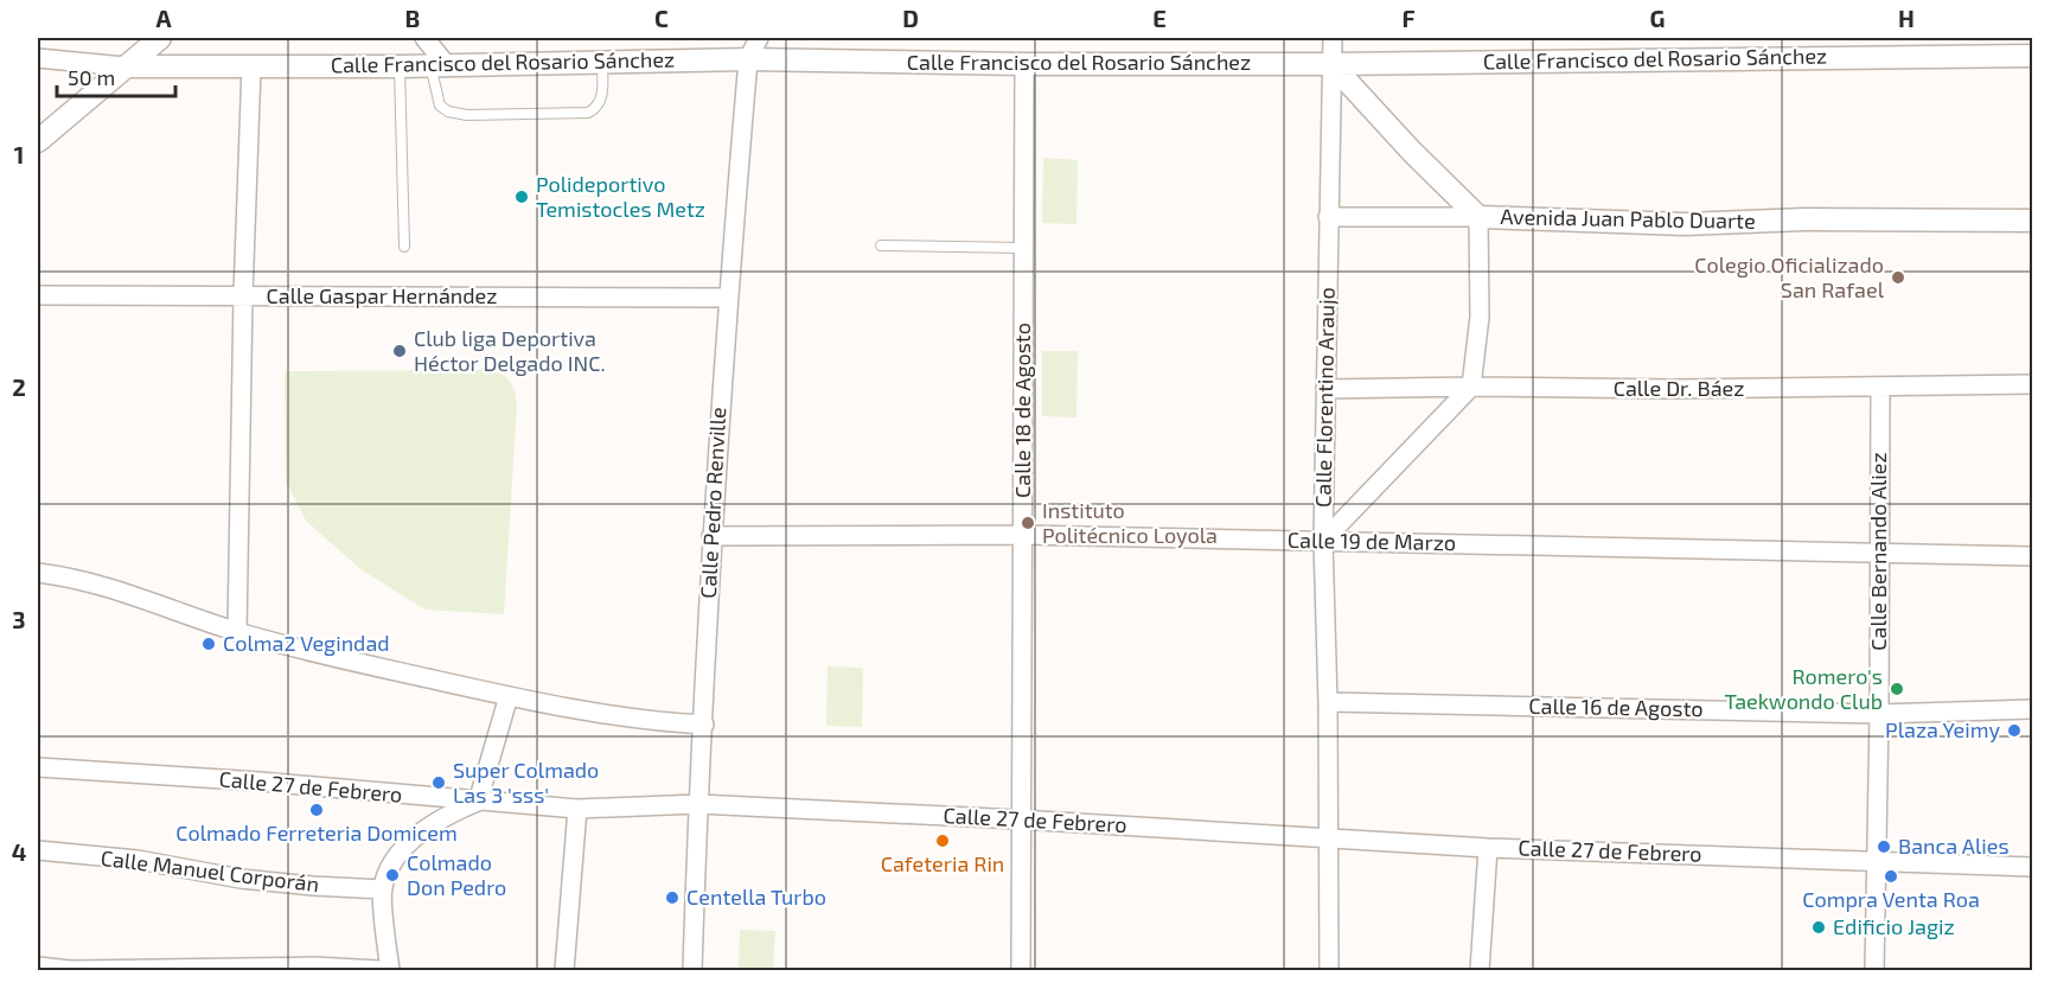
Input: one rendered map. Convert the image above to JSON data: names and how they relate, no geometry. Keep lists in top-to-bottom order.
{
  "streets": {
    "street": [
      "Calle Francisco del Rosario Sánchez",
      "Avenida Juan Pablo Duarte",
      "Calle Gaspar Hernández",
      "Calle Dr. Báez",
      "Calle Florentino Araujo",
      "Calle 18 de Agosto",
      "Calle Pedro Renville",
      "Calle 19 de Marzo",
      "Calle Bernando Aliez",
      "Calle 16 de Agosto",
      "Calle 27 de Febrero",
      "Calle Manuel Corporán"
    ]
  },
  "crossings": [
    ["Calle Francisco del Rosario Sánchez", "Avenida Juan Pablo Duarte"],
    ["Calle Francisco del Rosario Sánchez", "Calle Florentino Araujo"],
    ["Calle Francisco del Rosario Sánchez", "Calle 18 de Agosto"],
    ["Calle Francisco del Rosario Sánchez", "Calle Pedro Renville"],
    ["Avenida Juan Pablo Duarte", "Calle Florentino Araujo"],
    ["Calle Gaspar Hernández", "Calle Pedro Renville"],
    ["Calle Dr. Báez", "Calle Florentino Araujo"],
    ["Calle Dr. Báez", "Calle Bernando Aliez"],
    ["Calle Florentino Araujo", "Calle 19 de Marzo"],
    ["Calle Florentino Araujo", "Calle 16 de Agosto"],
    ["Calle Florentino Araujo", "Calle 27 de Febrero"],
    ["Calle 18 de Agosto", "Calle 19 de Marzo"],
    ["Calle 18 de Agosto", "Calle 27 de Febrero"],
    ["Calle Pedro Renville", "Calle 19 de Marzo"],
    ["Calle Pedro Renville", "Calle 27 de Febrero"],
    ["Calle 19 de Marzo", "Calle Bernando Aliez"],
    ["Calle Bernando Aliez", "Calle 16 de Agosto"],
    ["Calle Bernando Aliez", "Calle 27 de Febrero"]
  ],
  "places": [
    "Polideportivo Temistocles Metz",
    "Colegio Oficializado San Rafael",
    "Club liga Deportiva Héctor Delgado INC.",
    "Instituto Politécnico Loyola",
    "Colma2 Vegindad",
    "Romero's Taekwondo Club",
    "Plaza Yeimy",
    "Super Colmado Las 3 'sss'",
    "Colmado Ferreteria Domicem",
    "Cafeteria Rin",
    "Banca Alies",
    "Colmado Don Pedro",
    "Compra Venta Roa",
    "Centella Turbo",
    "Edificio Jagiz"
  ],
  "scale_bar": "50 m",
  "grid": {
    "columns": [
      "A",
      "B",
      "C",
      "D",
      "E",
      "F",
      "G",
      "H"
    ],
    "rows": [
      "1",
      "2",
      "3",
      "4"
    ]
  }
}
